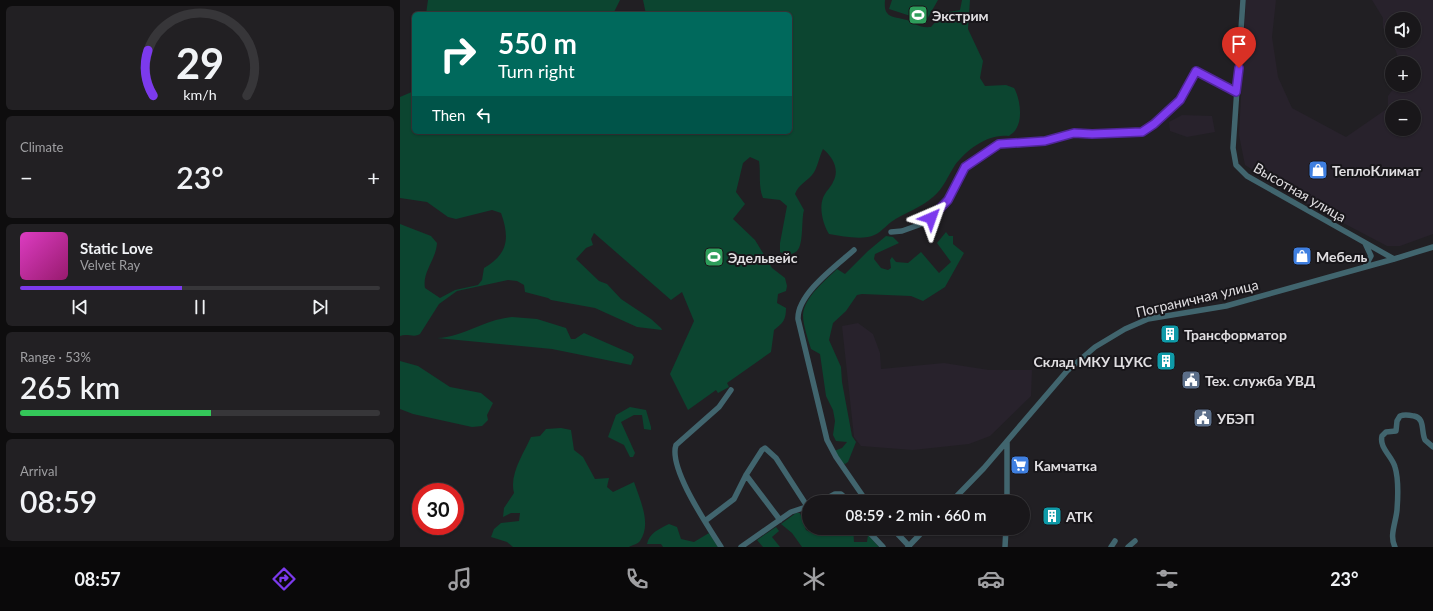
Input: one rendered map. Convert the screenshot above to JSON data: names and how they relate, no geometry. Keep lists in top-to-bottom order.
{
  "streets": {
    "street": ["Высотная улица", "Пограничная улица"]
  },
  "crossings": [
    ["Высотная улица", "Пограничная улица"]
  ],
  "places": {
    "sports": ["Экстрим", "Эдельвейс"],
    "shop": ["ТеплоКлимат", "Мебель"],
    "building": ["Трансформатор", "Склад МКУ ЦУКС", "АТК"],
    "public building": ["Тех. служба УВД", "УБЭП"],
    "supermarket": ["Камчатка"]
  },
  "page": {
    "map_buttons": ["+", "−"],
    "turn": ["550 m", "Turn right"],
    "then": "Then",
    "tile": [
      "Climate",
      ["Range · 53%", "265 km"],
      ["Arrival", "08:59"]
    ],
    "heat": ["−", "23°", "+"],
    "song": ["Static Love", "Velvet Ray"],
    "limit": "30",
    "trip": "08:59 · 2 min · 660 m",
    "tabs": ["08:57", "23°"],
    "gauge": ["29", "km/h"]
  }
}
